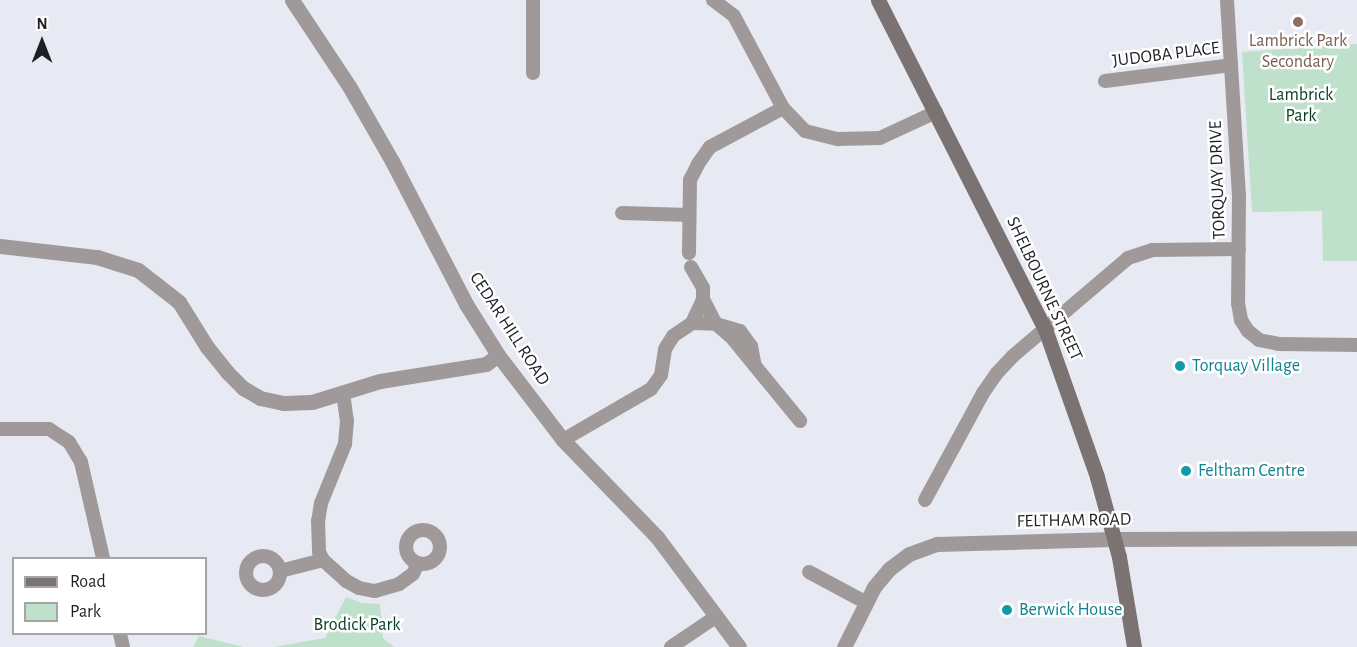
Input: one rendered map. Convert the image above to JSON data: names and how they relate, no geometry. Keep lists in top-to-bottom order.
{
  "streets": {
    "main road": ["SHELBOURNE STREET"],
    "street": [
      "JUDOBA PLACE",
      "TORQUAY DRIVE",
      "CEDAR HILL ROAD",
      "FELTHAM ROAD"
    ]
  },
  "crossings": [
    ["JUDOBA PLACE", "TORQUAY DRIVE"],
    ["TORQUAY DRIVE", "SHELBOURNE STREET"],
    ["SHELBOURNE STREET", "FELTHAM ROAD"]
  ],
  "parks": ["Lambrick Park", "Brodick Park"],
  "places": [
    "Lambrick Park Secondary",
    "Torquay Village",
    "Feltham Centre",
    "Berwick House"
  ],
  "legend": ["Road", "Park"],
  "north": "top"
}
